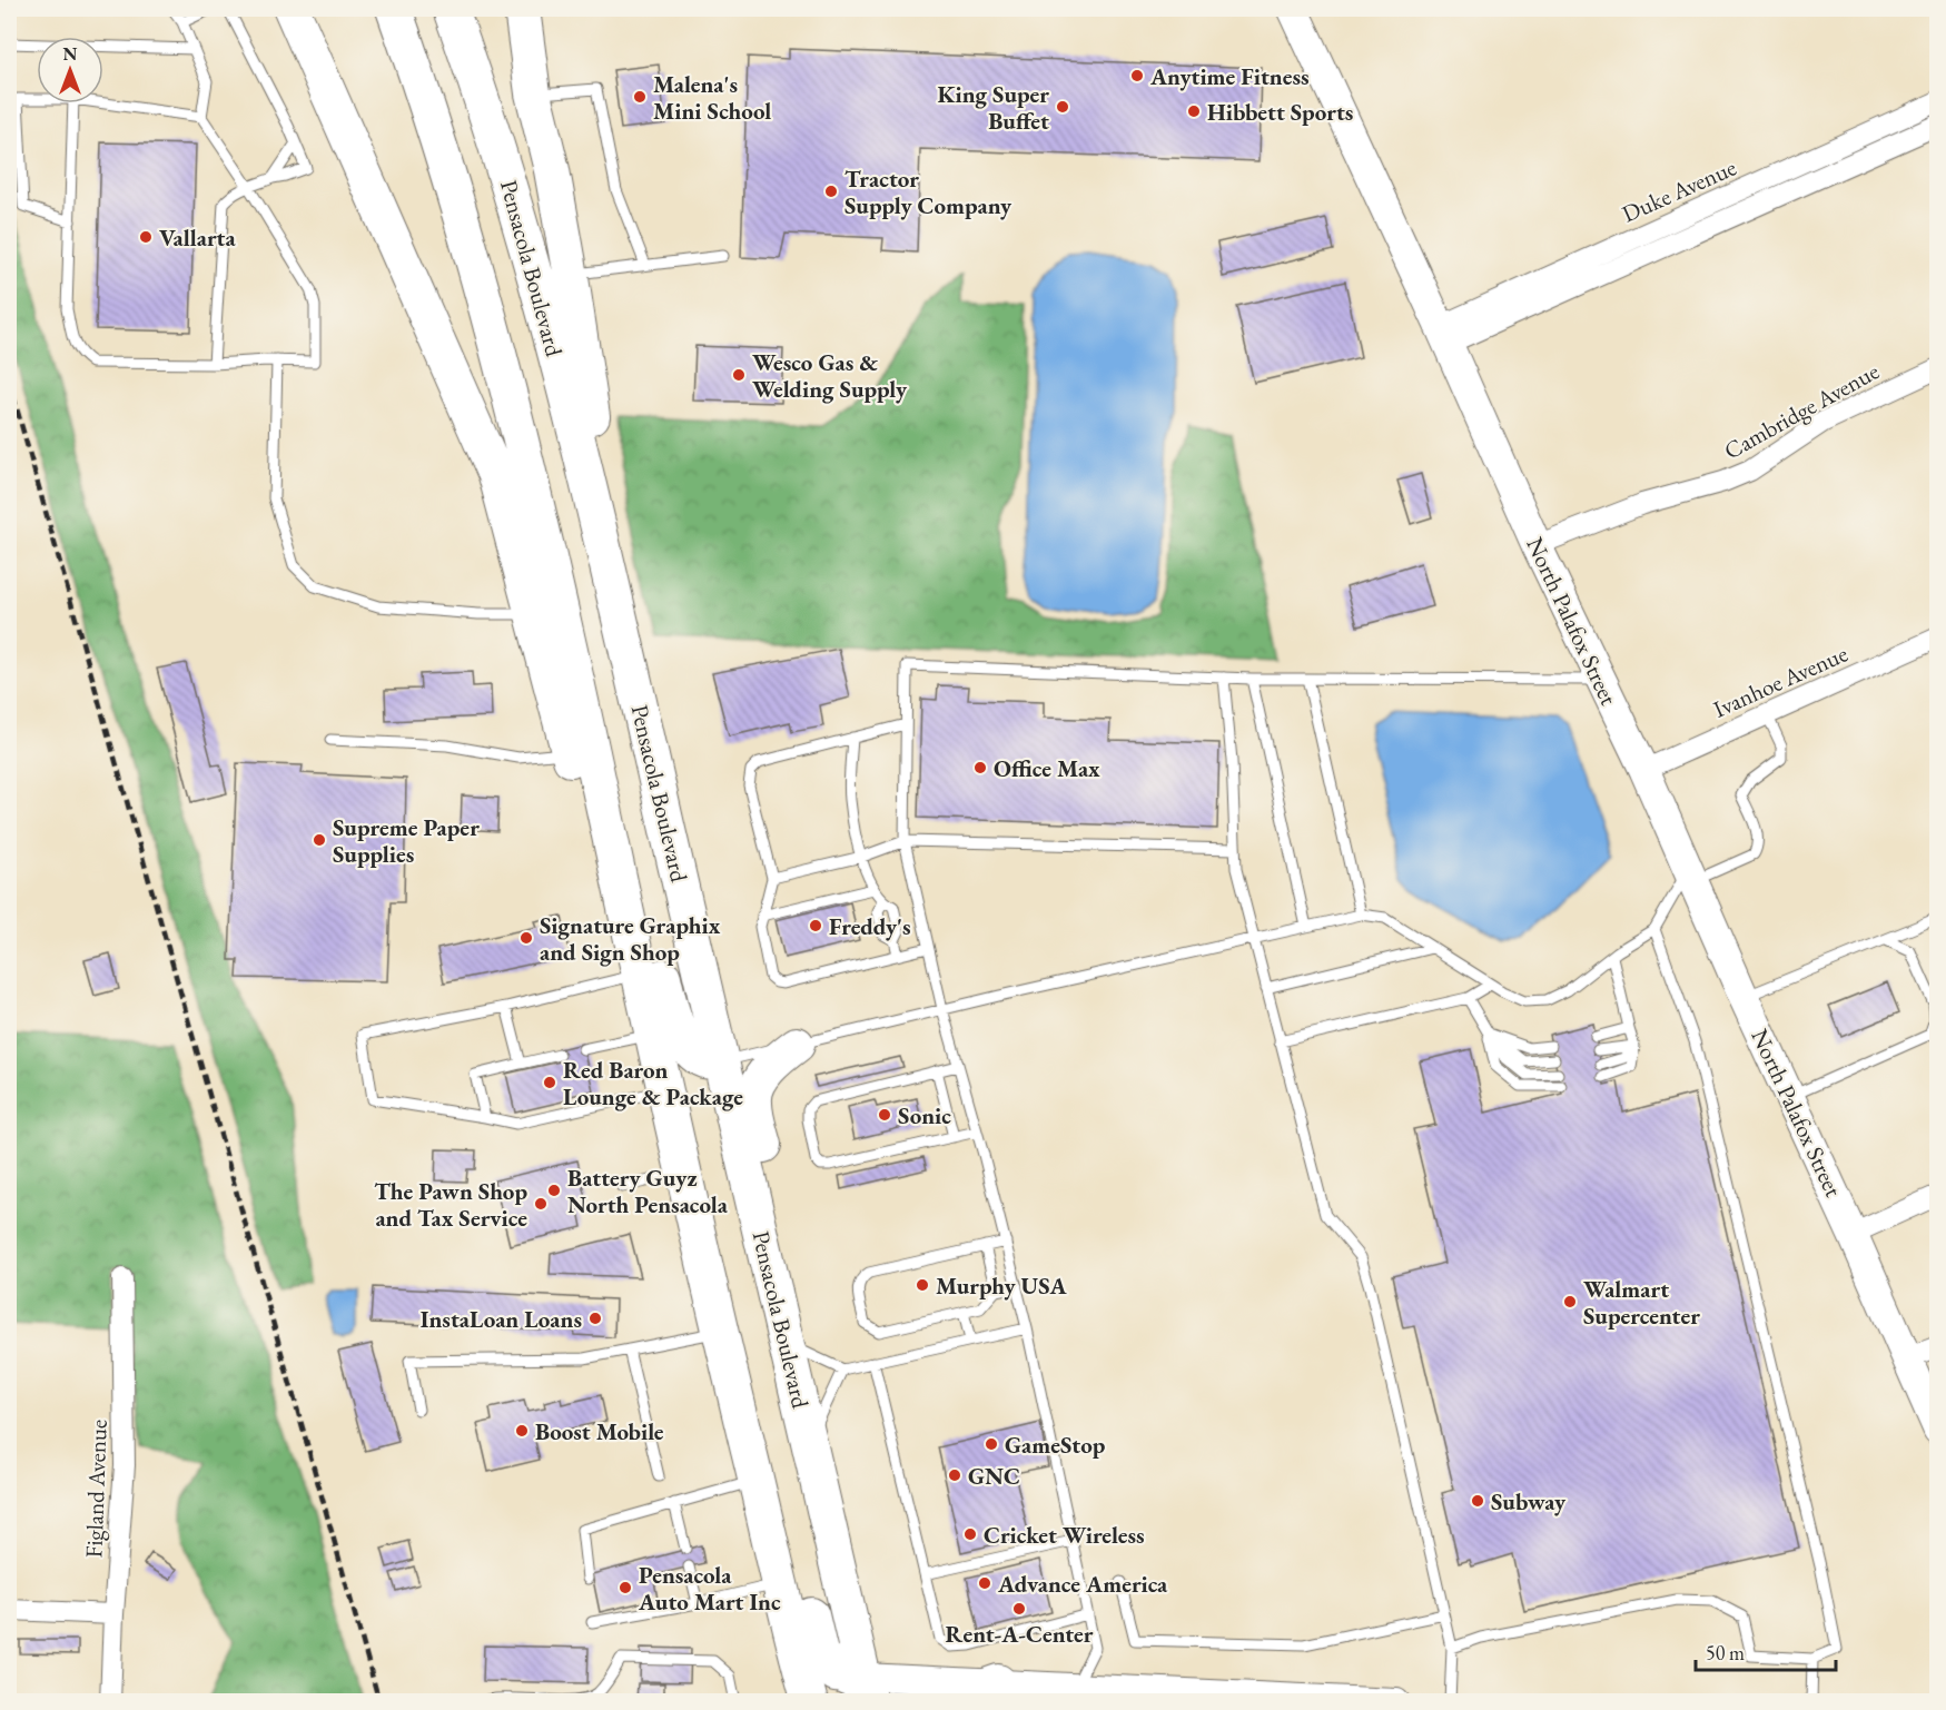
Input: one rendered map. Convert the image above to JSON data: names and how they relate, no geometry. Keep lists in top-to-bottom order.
{
  "streets": {
    "highway": ["Pensacola Boulevard"],
    "main road": ["North Palafox Street"],
    "street": [
      "Duke Avenue",
      "Cambridge Avenue",
      "Ivanhoe Avenue",
      "Figland Avenue"
    ]
  },
  "crossings": [
    ["Duke Avenue", "North Palafox Street"],
    ["Cambridge Avenue", "North Palafox Street"],
    ["North Palafox Street", "Ivanhoe Avenue"]
  ],
  "places": [
    "Anytime Fitness",
    "Malena's Mini School",
    "King Super Buffet",
    "Hibbett Sports",
    "Tractor Supply Company",
    "Vallarta",
    "Wesco Gas & Welding Supply",
    "Office Max",
    "Supreme Paper Supplies",
    "Freddy's",
    "Signature Graphix and Sign Shop",
    "Red Baron Lounge & Package",
    "Sonic",
    "Battery Guyz North Pensacola",
    "The Pawn Shop and Tax Service",
    "Murphy USA",
    "Walmart Supercenter",
    "InstaLoan Loans",
    "Boost Mobile",
    "GameStop",
    "GNC",
    "Subway",
    "Cricket Wireless",
    "Advance America",
    "Pensacola Auto Mart Inc",
    "Rent-A-Center"
  ],
  "scale_bar": "50 m",
  "north": "top"
}
